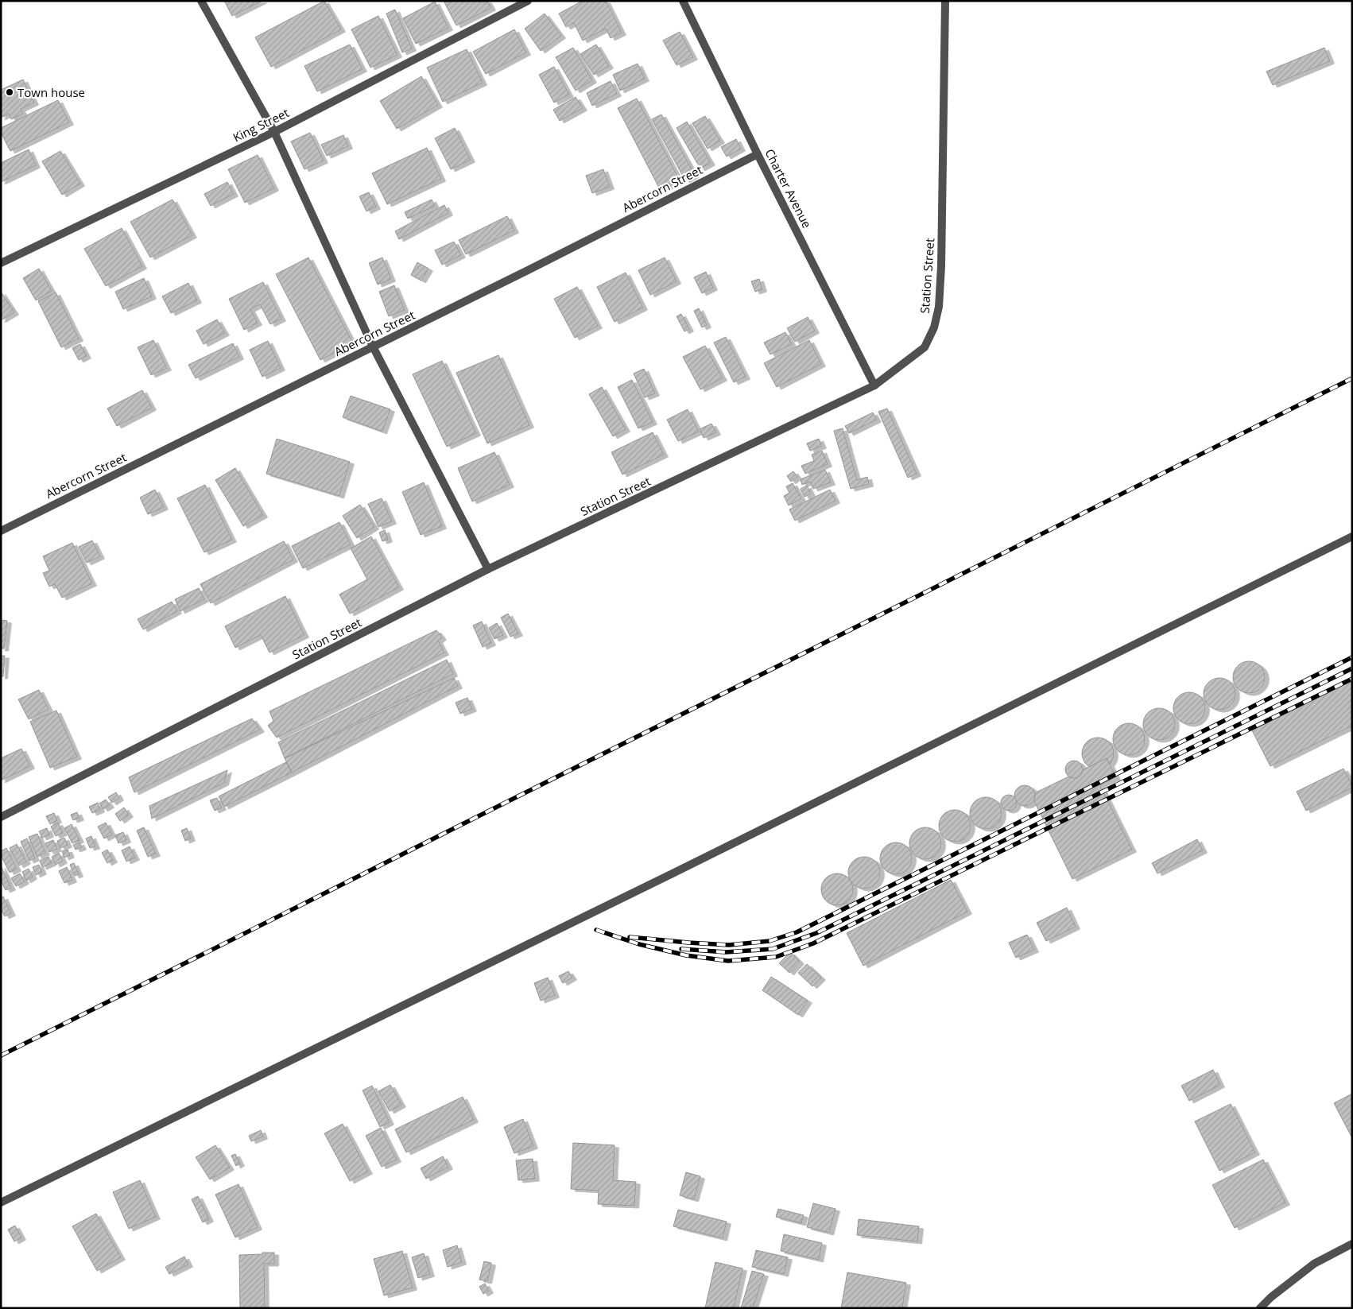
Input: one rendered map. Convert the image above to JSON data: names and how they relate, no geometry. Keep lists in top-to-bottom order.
{
  "streets": {
    "street": [
      "King Street",
      "Abercorn Street",
      "Charter Avenue",
      "Station Street"
    ]
  },
  "crossings": [
    ["Abercorn Street", "Charter Avenue"],
    ["Charter Avenue", "Station Street"]
  ],
  "places": ["Town house"]
}
